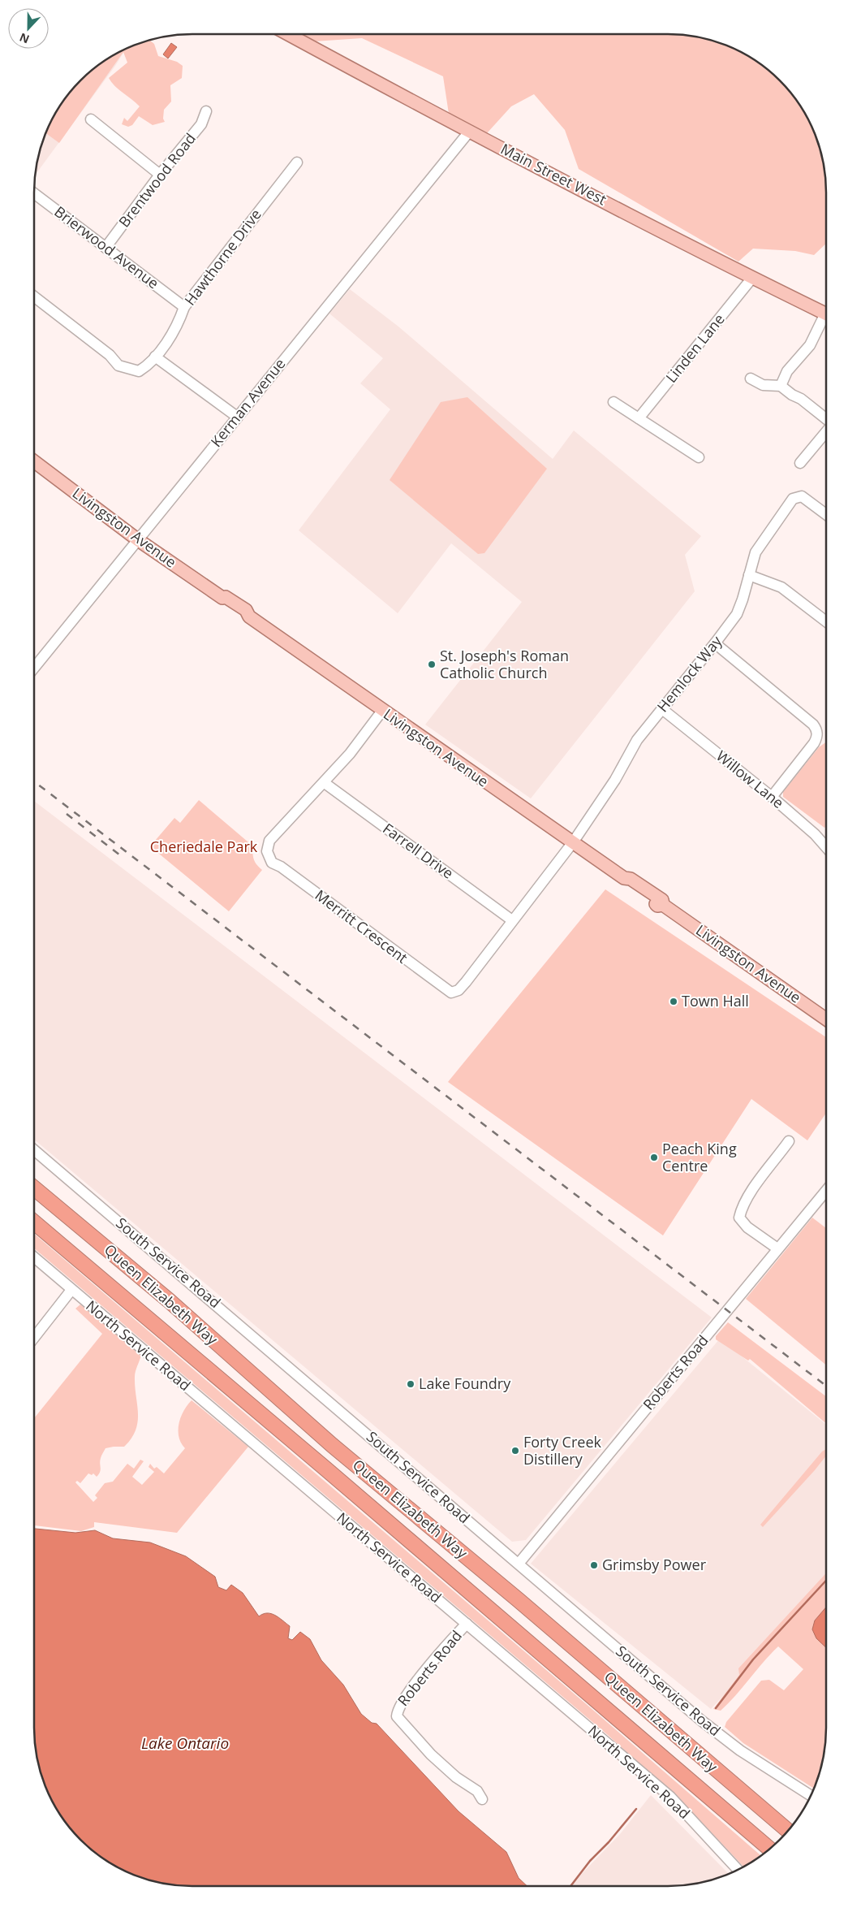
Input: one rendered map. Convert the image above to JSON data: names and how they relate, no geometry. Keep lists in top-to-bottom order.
{
  "streets": {
    "highway": ["Queen Elizabeth Way"],
    "main road": ["Main Street West", "Livingston Avenue"],
    "street": [
      "Brentwood Road",
      "Brierwood Avenue",
      "Hawthorne Drive",
      "Linden Lane",
      "Kerman Avenue",
      "Hemlock Way",
      "Willow Lane",
      "Farrell Drive",
      "Merritt Crescent",
      "South Service Road",
      "North Service Road",
      "Roberts Road"
    ]
  },
  "crossings": [
    ["Main Street West", "Linden Lane"],
    ["Main Street West", "Kerman Avenue"],
    ["Brentwood Road", "Brierwood Avenue"],
    ["Brierwood Avenue", "Hawthorne Drive"],
    ["Kerman Avenue", "Livingston Avenue"],
    ["Livingston Avenue", "Hemlock Way"],
    ["Livingston Avenue", "Merritt Crescent"],
    ["Hemlock Way", "Willow Lane"],
    ["Hemlock Way", "Merritt Crescent"],
    ["Farrell Drive", "Merritt Crescent"],
    ["South Service Road", "Roberts Road"],
    ["North Service Road", "Roberts Road"]
  ],
  "water": ["Lake Ontario"],
  "parks": ["Cheriedale Park"],
  "places": [
    "St. Joseph's Roman Catholic Church",
    "Town Hall",
    "Peach King Centre",
    "Lake Foundry",
    "Forty Creek Distillery",
    "Grimsby Power"
  ],
  "north": "bottom"
}
